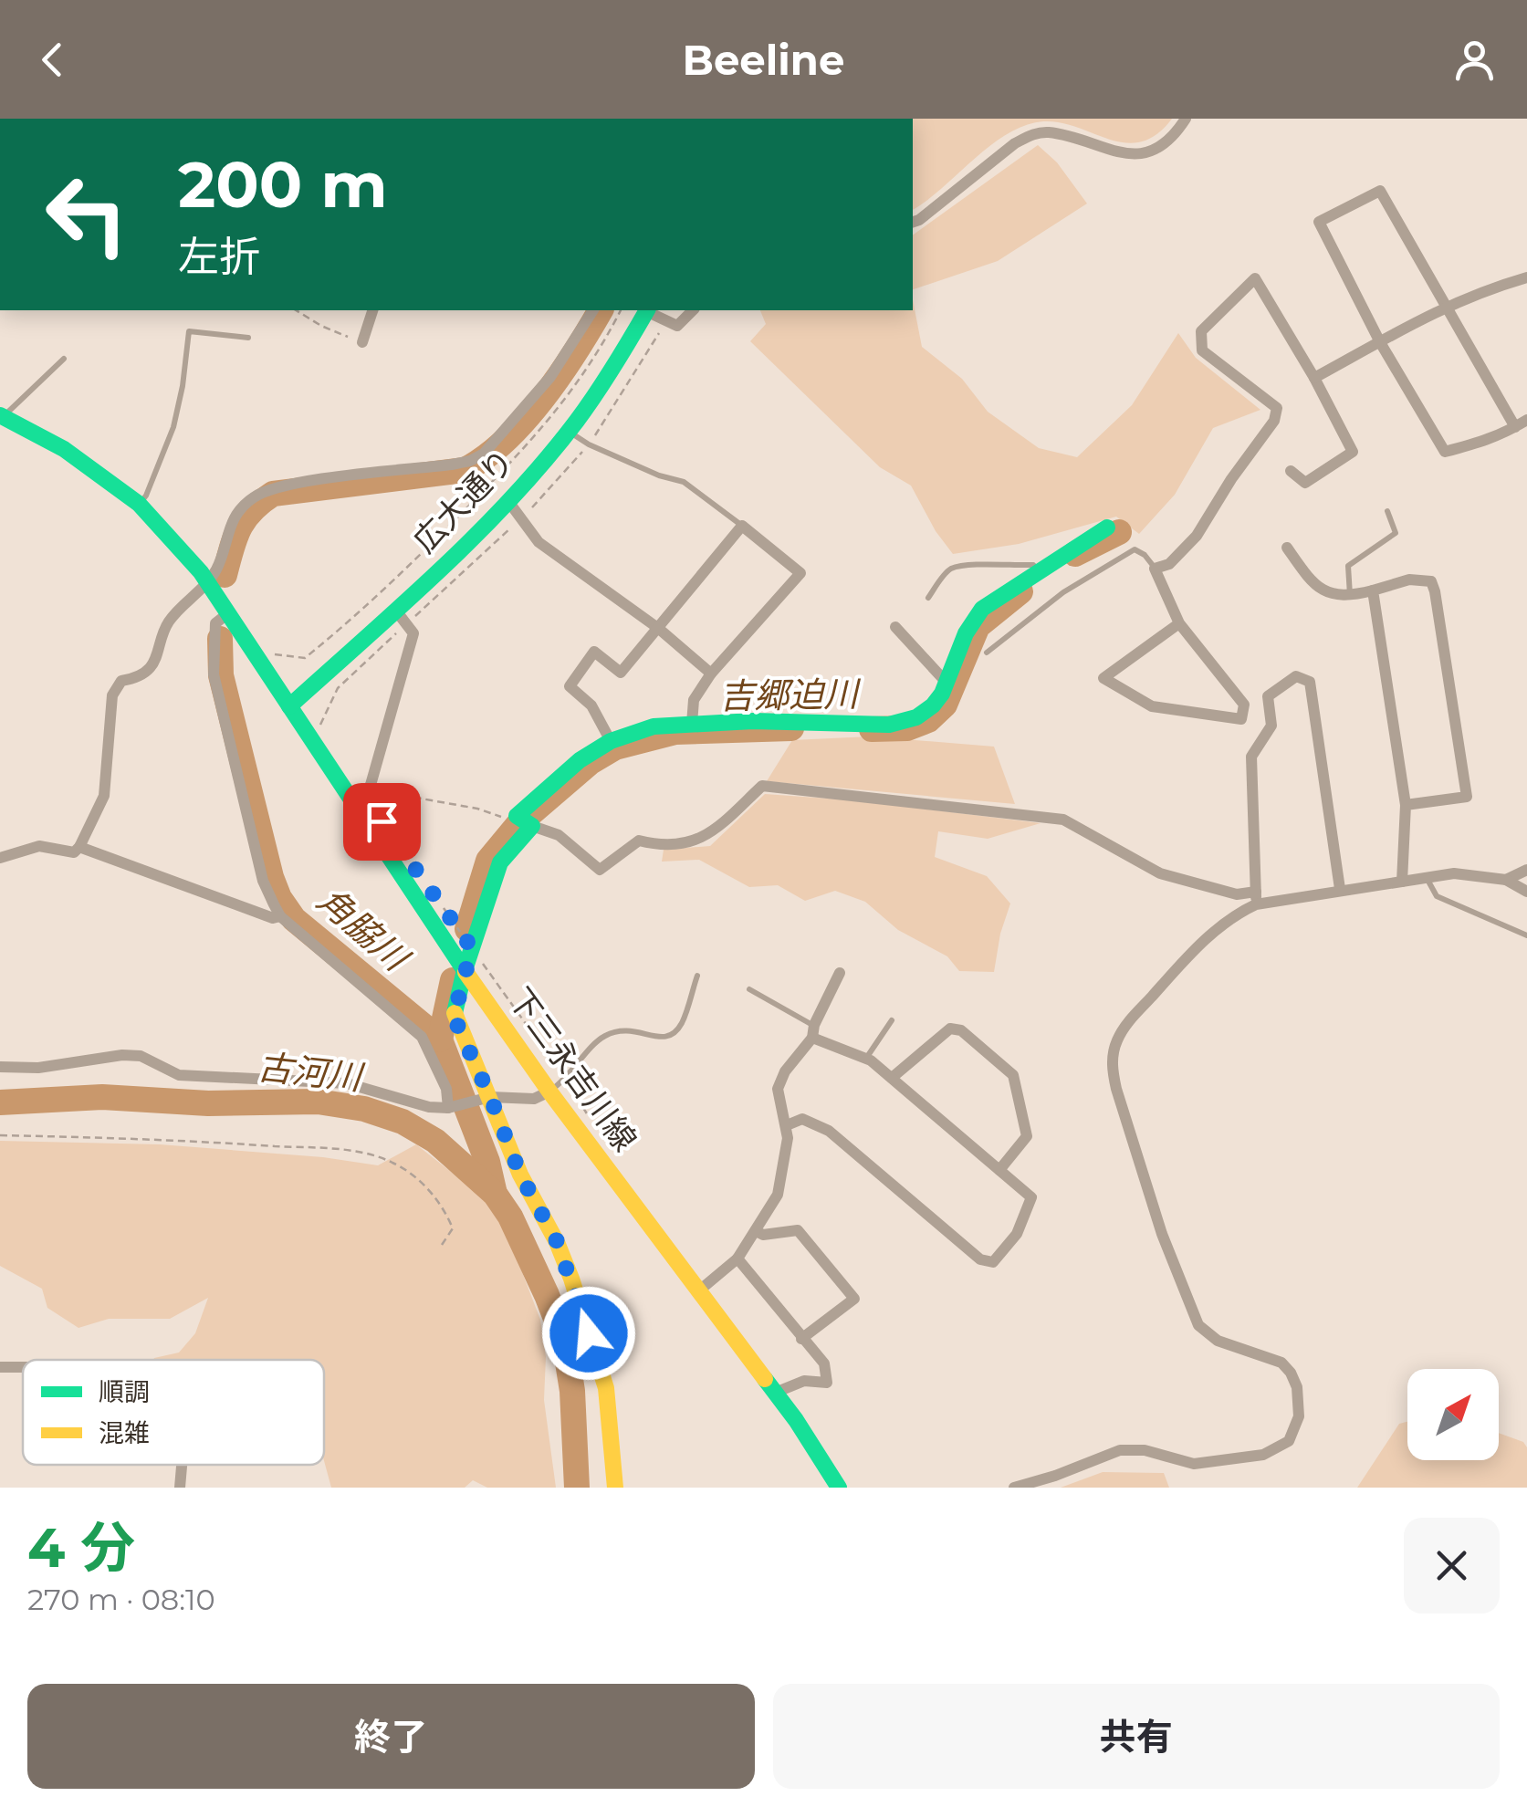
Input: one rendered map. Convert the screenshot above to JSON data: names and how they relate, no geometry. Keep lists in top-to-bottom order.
{
  "streets": {
    "street": ["広大通り", "下三永吉川線"]
  },
  "crossings": [
    ["広大通り", "下三永吉川線"]
  ],
  "water": ["吉郷迫川", "角脇川", "古河川"],
  "legend": ["順調", "混雑"],
  "north": "top right",
  "page": {
    "header": "Beeline",
    "turn": ["200 m", "左折"],
    "heading": ["4 分", "270 m · 08:10"],
    "buttons": ["終了", "共有"]
  }
}
